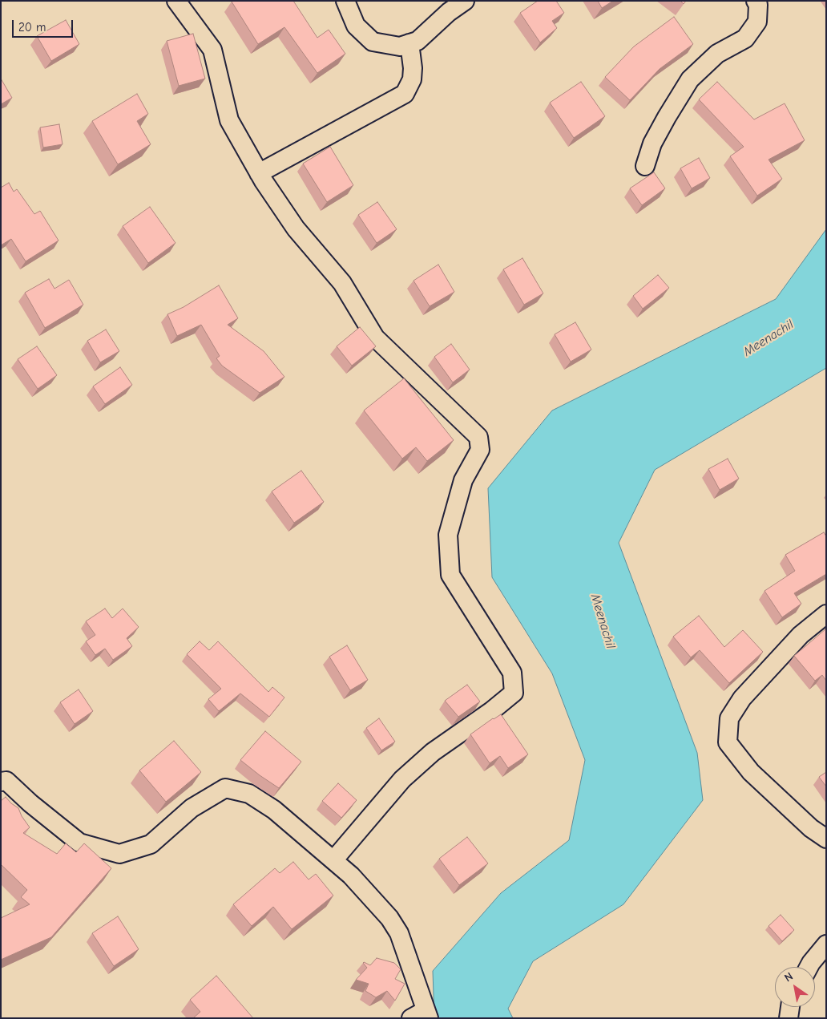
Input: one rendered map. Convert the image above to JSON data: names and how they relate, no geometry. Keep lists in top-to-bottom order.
{
  "water": ["Meenachil"],
  "scale_bar": "20 m",
  "north": "top left"
}
